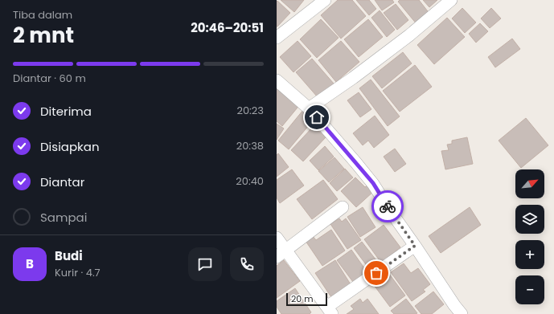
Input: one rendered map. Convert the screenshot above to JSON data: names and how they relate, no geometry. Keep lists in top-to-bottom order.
{
  "scale_bar": "20 m",
  "north": "top right",
  "page": {
    "heading": ["2 mnt", "Tiba dalam", "20:46–20:51"],
    "panel": ["Budi", "Kurir · 4.7"],
    "bar": "Diantar · 60 m",
    "list": [
      ["Diterima", "20:23"],
      ["Disiapkan", "20:38"],
      ["Diantar", "20:40"],
      "Sampai"
    ],
    "map_buttons": ["+", "−"],
    "round": "B",
    "scale": "20 m"
  }
}
